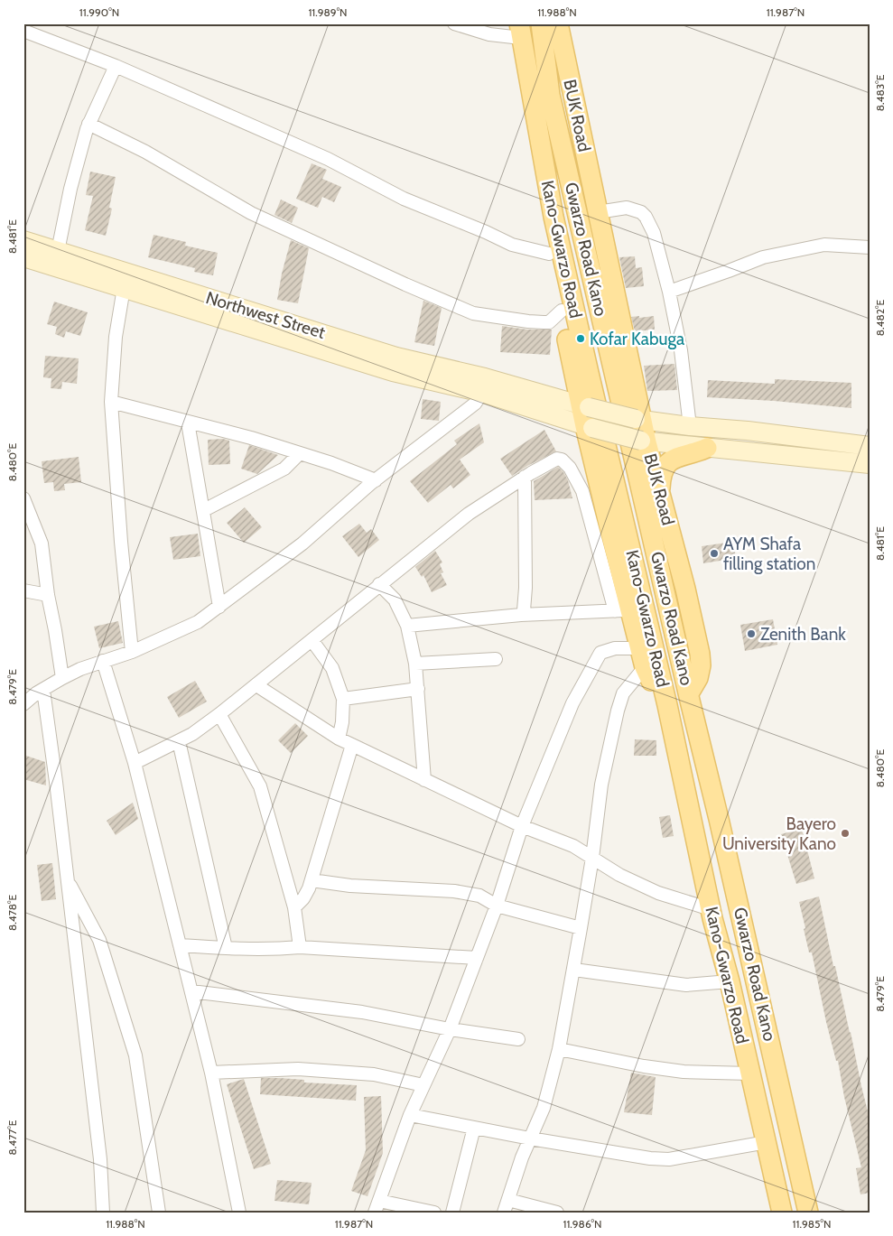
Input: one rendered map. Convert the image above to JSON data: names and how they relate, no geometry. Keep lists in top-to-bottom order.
{
  "streets": {
    "main road": [
      "BUK Road",
      "Kano-Gwarzo Road",
      "Gwarzo Road Kano",
      "Northwest Street"
    ]
  },
  "crossings": [
    ["BUK Road", "Gwarzo Road Kano"]
  ],
  "places": [
    "Kofar Kabuga",
    "AYM Shafa filling station",
    "Zenith Bank",
    "Bayero University Kano"
  ],
  "coordinates": [
    "11.990°N",
    "11.989°N",
    "11.988°N",
    "11.987°N",
    "8.483°E",
    "8.481°E",
    "8.482°E",
    "8.480°E",
    "8.479°E",
    "8.478°E",
    "8.477°E",
    "11.986°N",
    "11.985°N"
  ]
}
